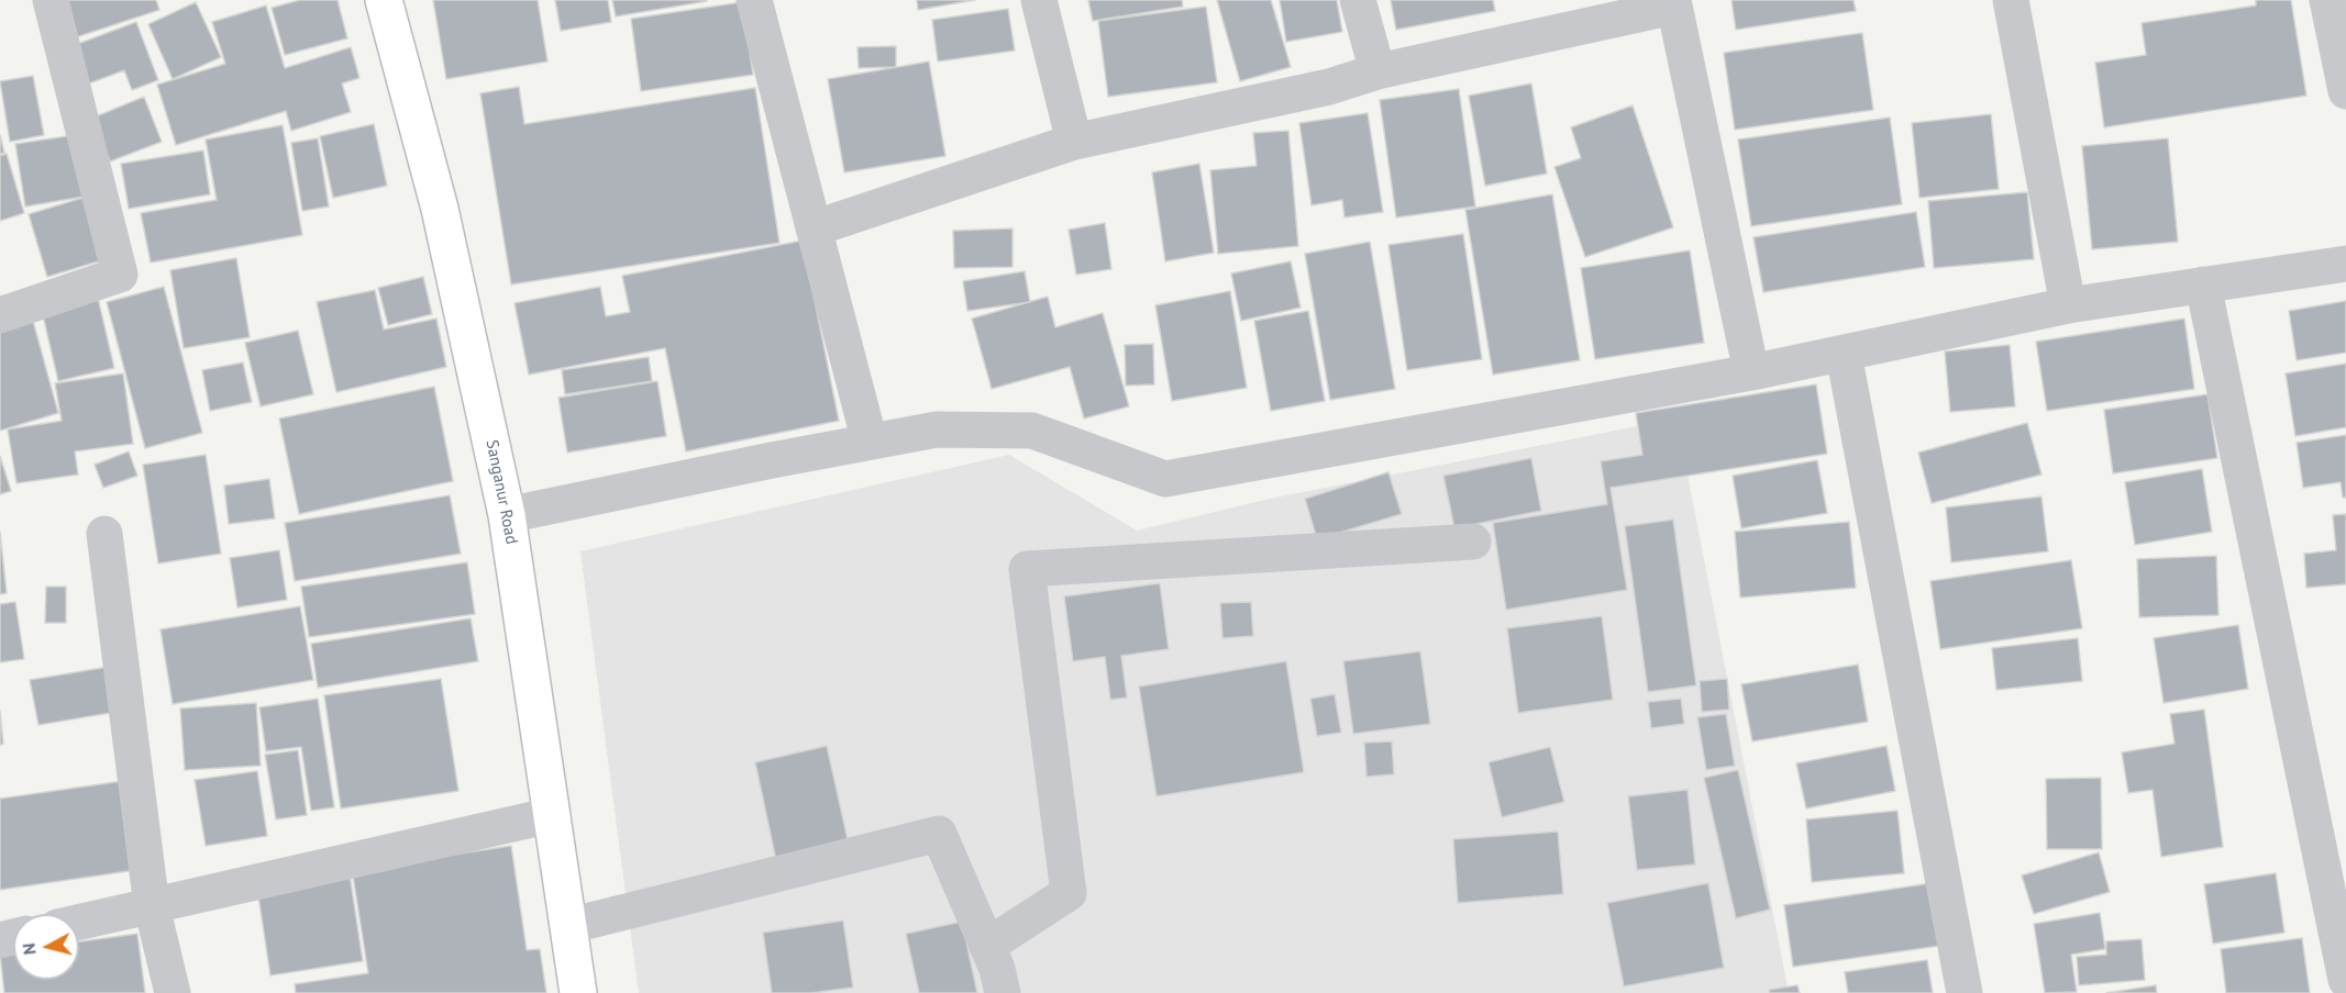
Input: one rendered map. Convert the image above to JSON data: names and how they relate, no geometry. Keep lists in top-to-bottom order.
{
  "streets": {
    "main road": ["Sanganur Road"]
  },
  "north": "left"
}
